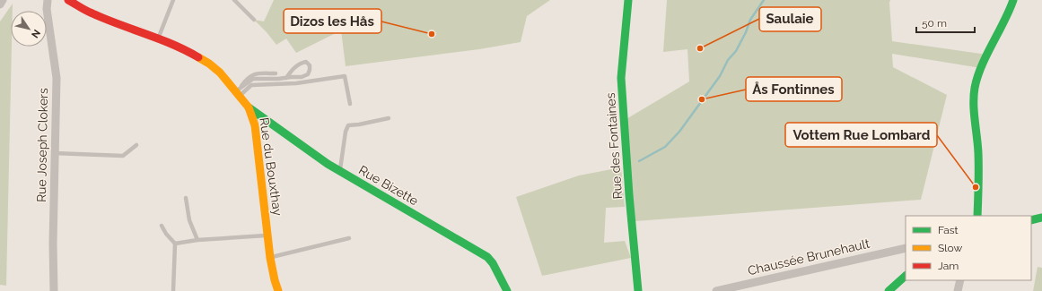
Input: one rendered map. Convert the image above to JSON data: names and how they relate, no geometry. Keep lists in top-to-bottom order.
{
  "streets": {
    "street": [
      "Rue Joseph Clokers",
      "Rue des Fontaines",
      "Rue du Bouxthay",
      "Rue Bizette",
      "Chaussée Brunehault"
    ]
  },
  "crossings": [
    ["Rue du Bouxthay", "Rue Bizette"]
  ],
  "places": [
    "Dizos les Hås",
    "Saulaie",
    "Ås Fontinnes",
    "Vottem Rue Lombard"
  ],
  "legend": ["Fast", "Slow", "Jam"],
  "scale_bar": "50 m",
  "north": "bottom right"
}
